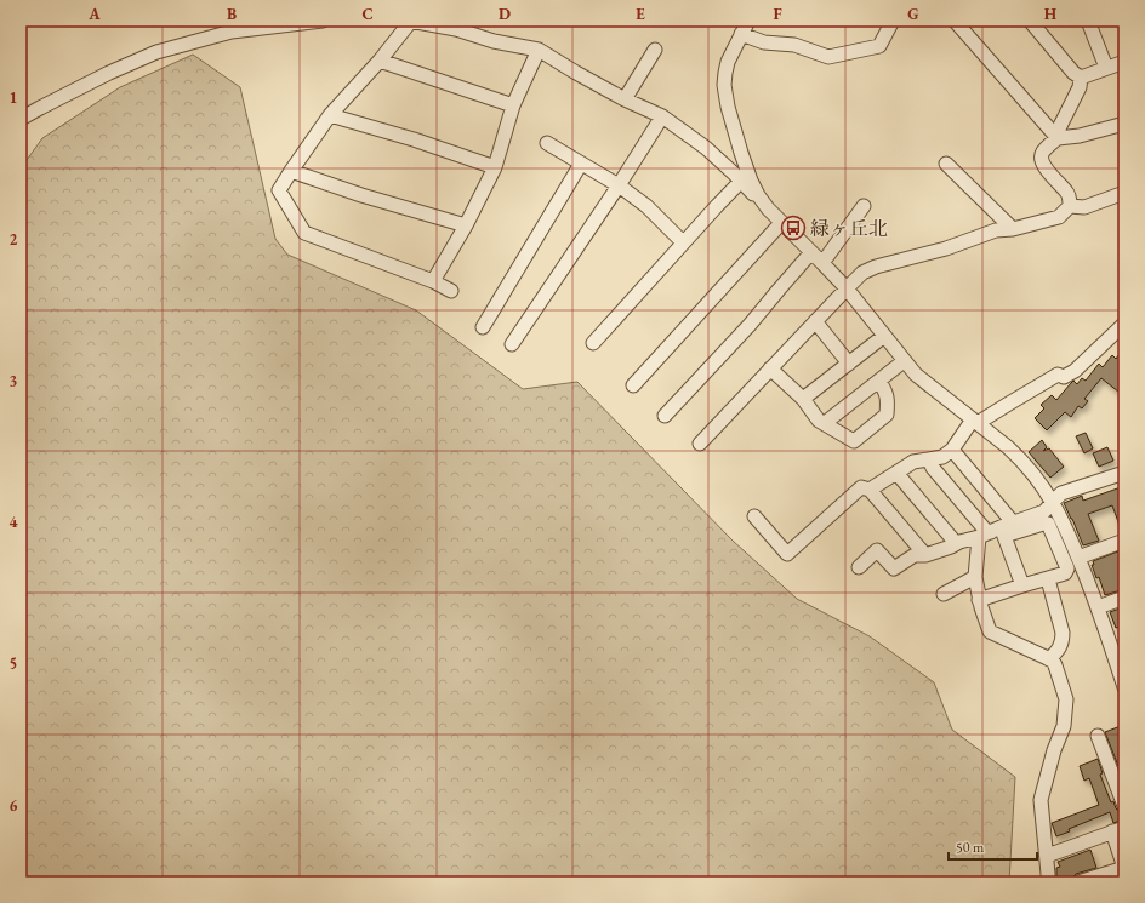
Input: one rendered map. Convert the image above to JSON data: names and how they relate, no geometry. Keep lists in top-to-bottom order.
{
  "places": {
    "bus stop": ["緑ヶ丘北"]
  },
  "scale_bar": "50 m",
  "grid": {
    "columns": [
      "A",
      "B",
      "C",
      "D",
      "E",
      "F",
      "G",
      "H"
    ],
    "rows": [
      "1",
      "2",
      "3",
      "4",
      "5",
      "6"
    ]
  }
}
